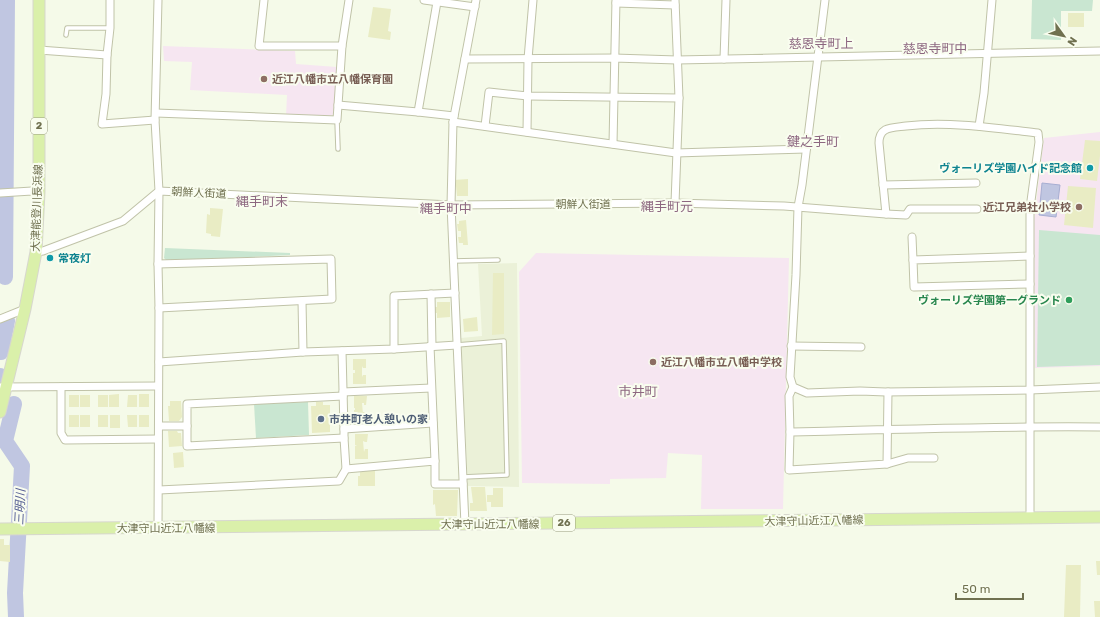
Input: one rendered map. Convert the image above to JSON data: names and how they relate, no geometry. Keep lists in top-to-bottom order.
{
  "streets": {
    "main road": [
      "2",
      "大津能登川長浜線",
      "大津守山近江八幡線",
      "26"
    ],
    "street": ["朝鮮人街道"]
  },
  "crossings": [
    ["朝鮮人街道", "大津能登川長浜線"]
  ],
  "districts": [
    "慈恩寺町上",
    "慈恩寺町中",
    "鍵之手町",
    "縄手町末",
    "縄手町元",
    "縄手町中",
    "市井町"
  ],
  "water": ["三明川"],
  "places": [
    "近江八幡市立八幡保育園",
    "ヴォーリズ学園ハイド記念館",
    "近江兄弟社小学校",
    "常夜灯",
    "ヴォーリズ学園第一グランド",
    "近江八幡市立八幡中学校",
    "市井町老人憩いの家"
  ],
  "scale_bar": "50 m",
  "north": "bottom right"
}
